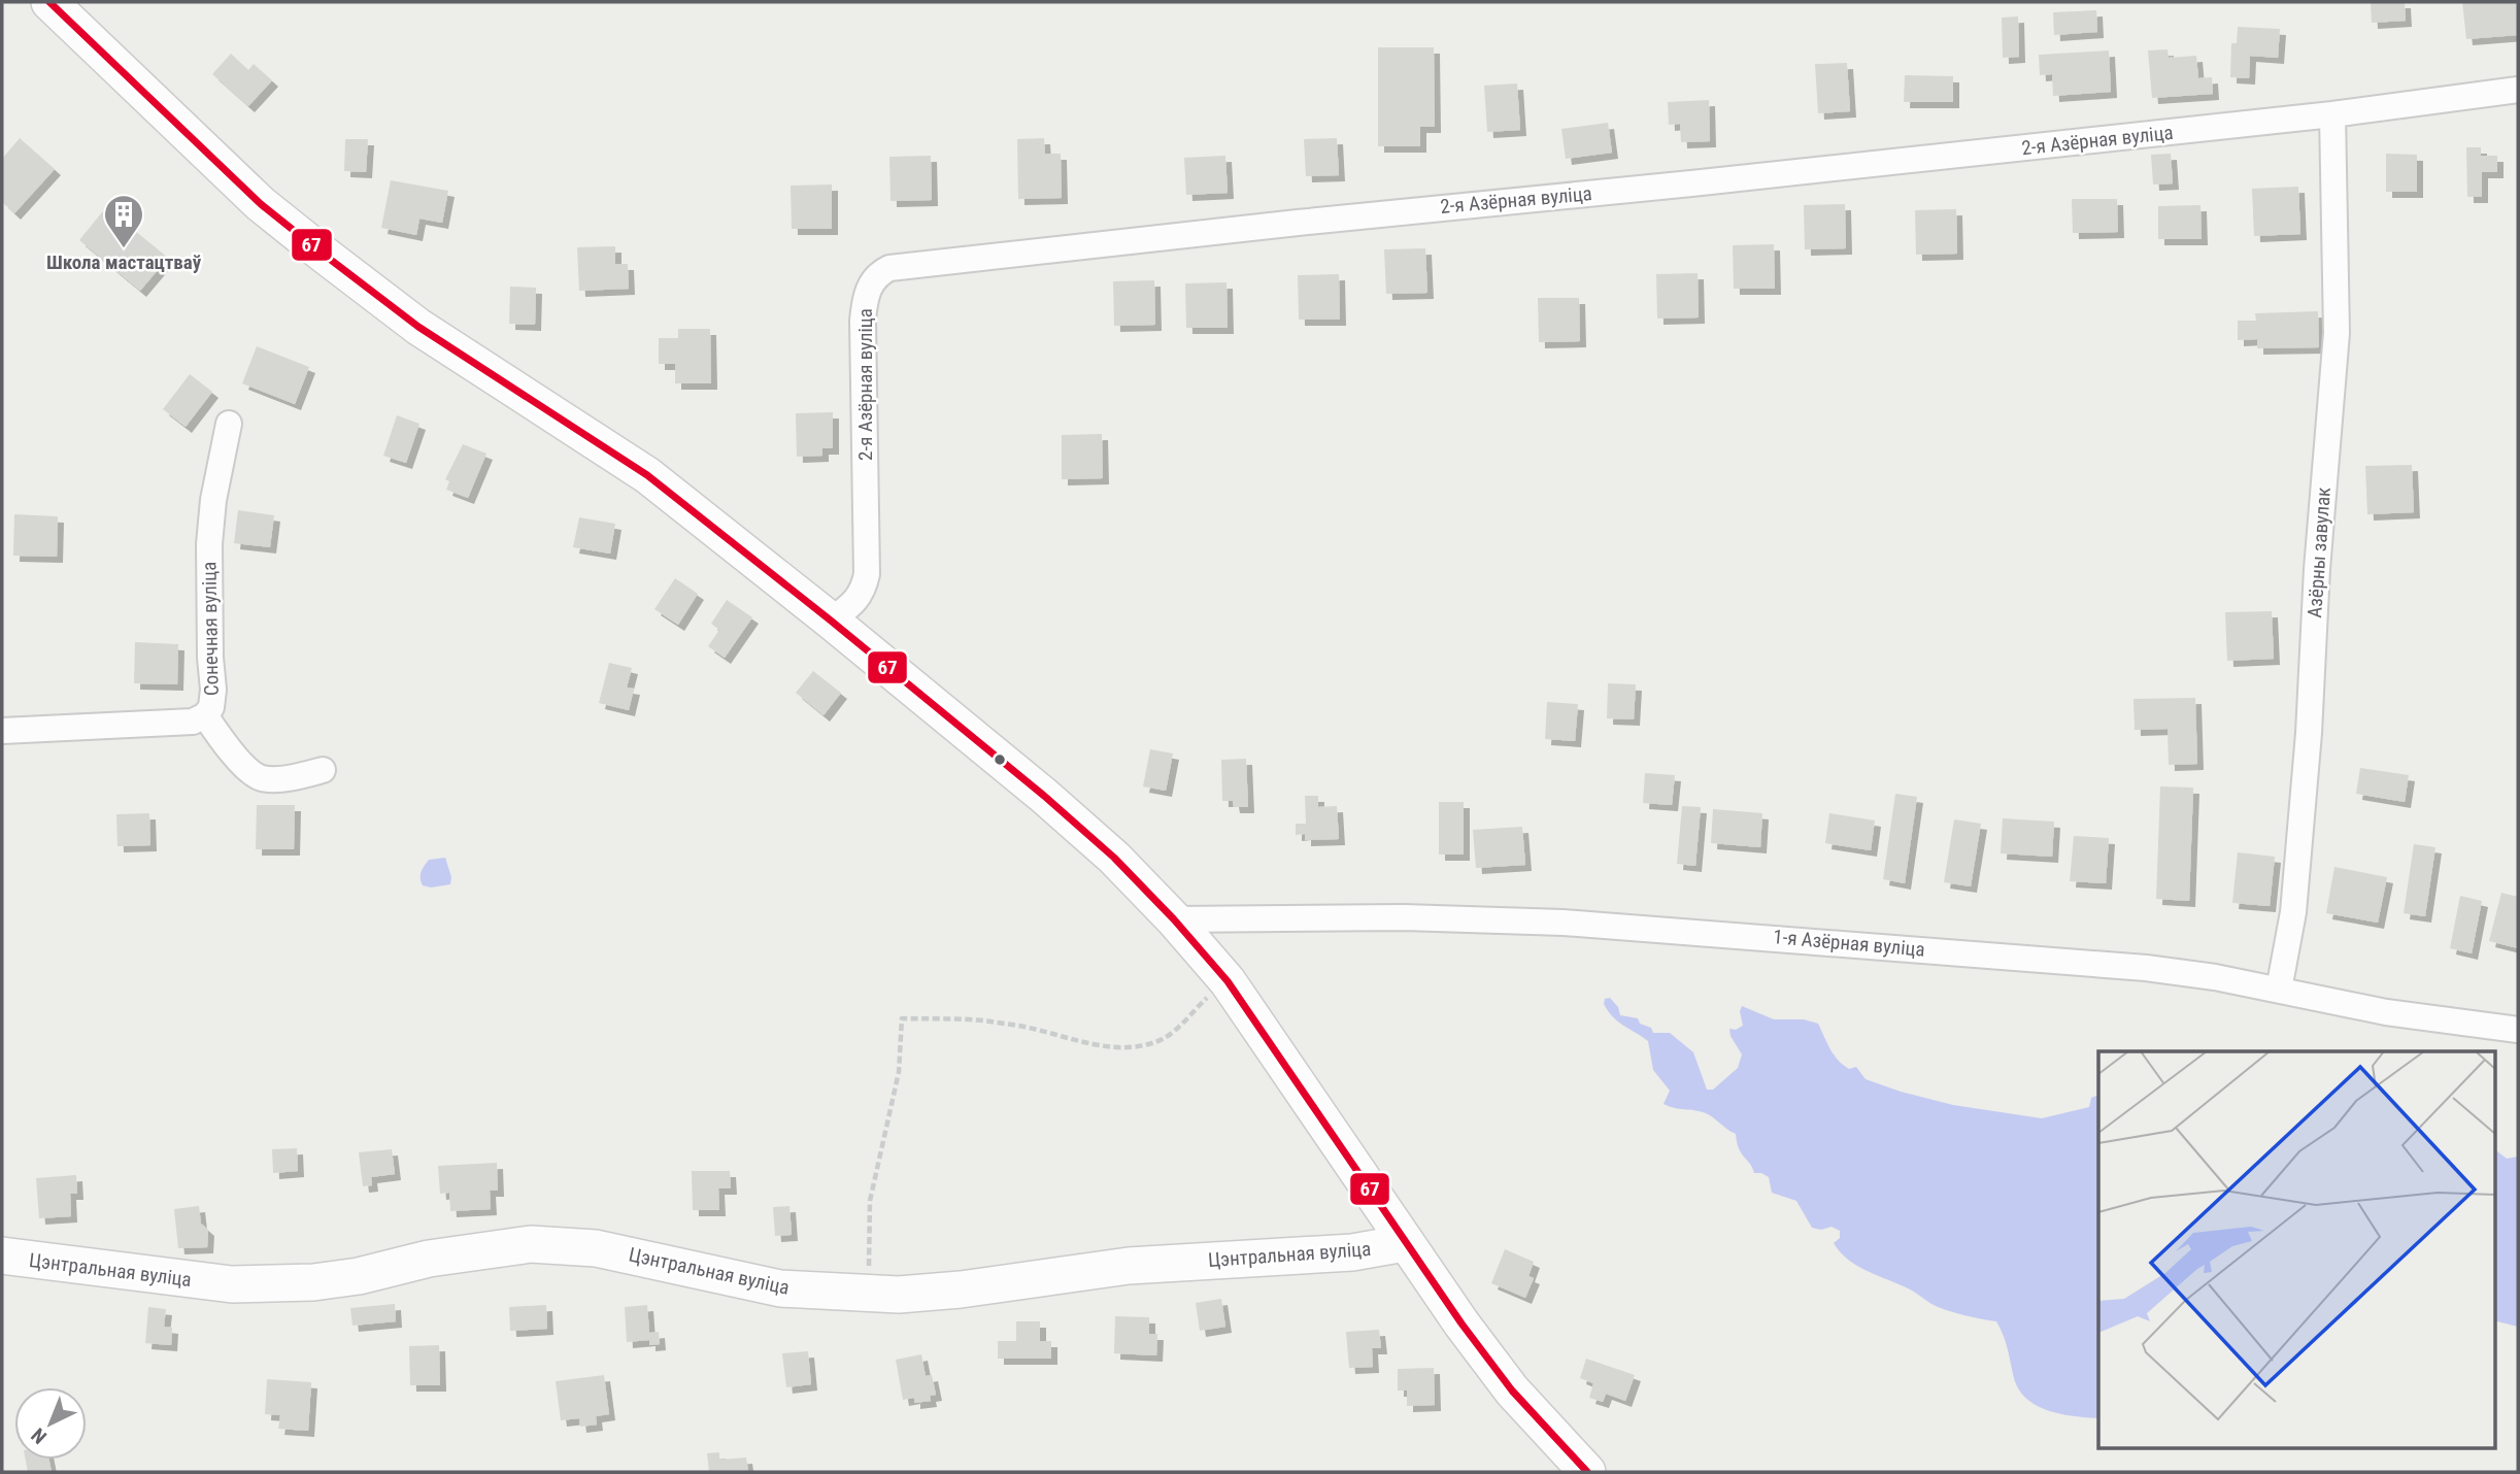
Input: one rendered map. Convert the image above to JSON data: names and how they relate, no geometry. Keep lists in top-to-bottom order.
{
  "streets": {
    "main road": ["Цэнтральная вуліца"],
    "street": [
      "2-я Азёрная вуліца",
      "Азёрны завулак",
      "Сонечная вуліца",
      "1-я Азёрная вуліца"
    ]
  },
  "crossings": [
    ["2-я Азёрная вуліца", "Азёрны завулак"],
    ["Азёрны завулак", "1-я Азёрная вуліца"]
  ],
  "places": {
    "building": ["Школа мастацтваў"]
  },
  "lines": ["transit line 67"],
  "north": "bottom left"
}
